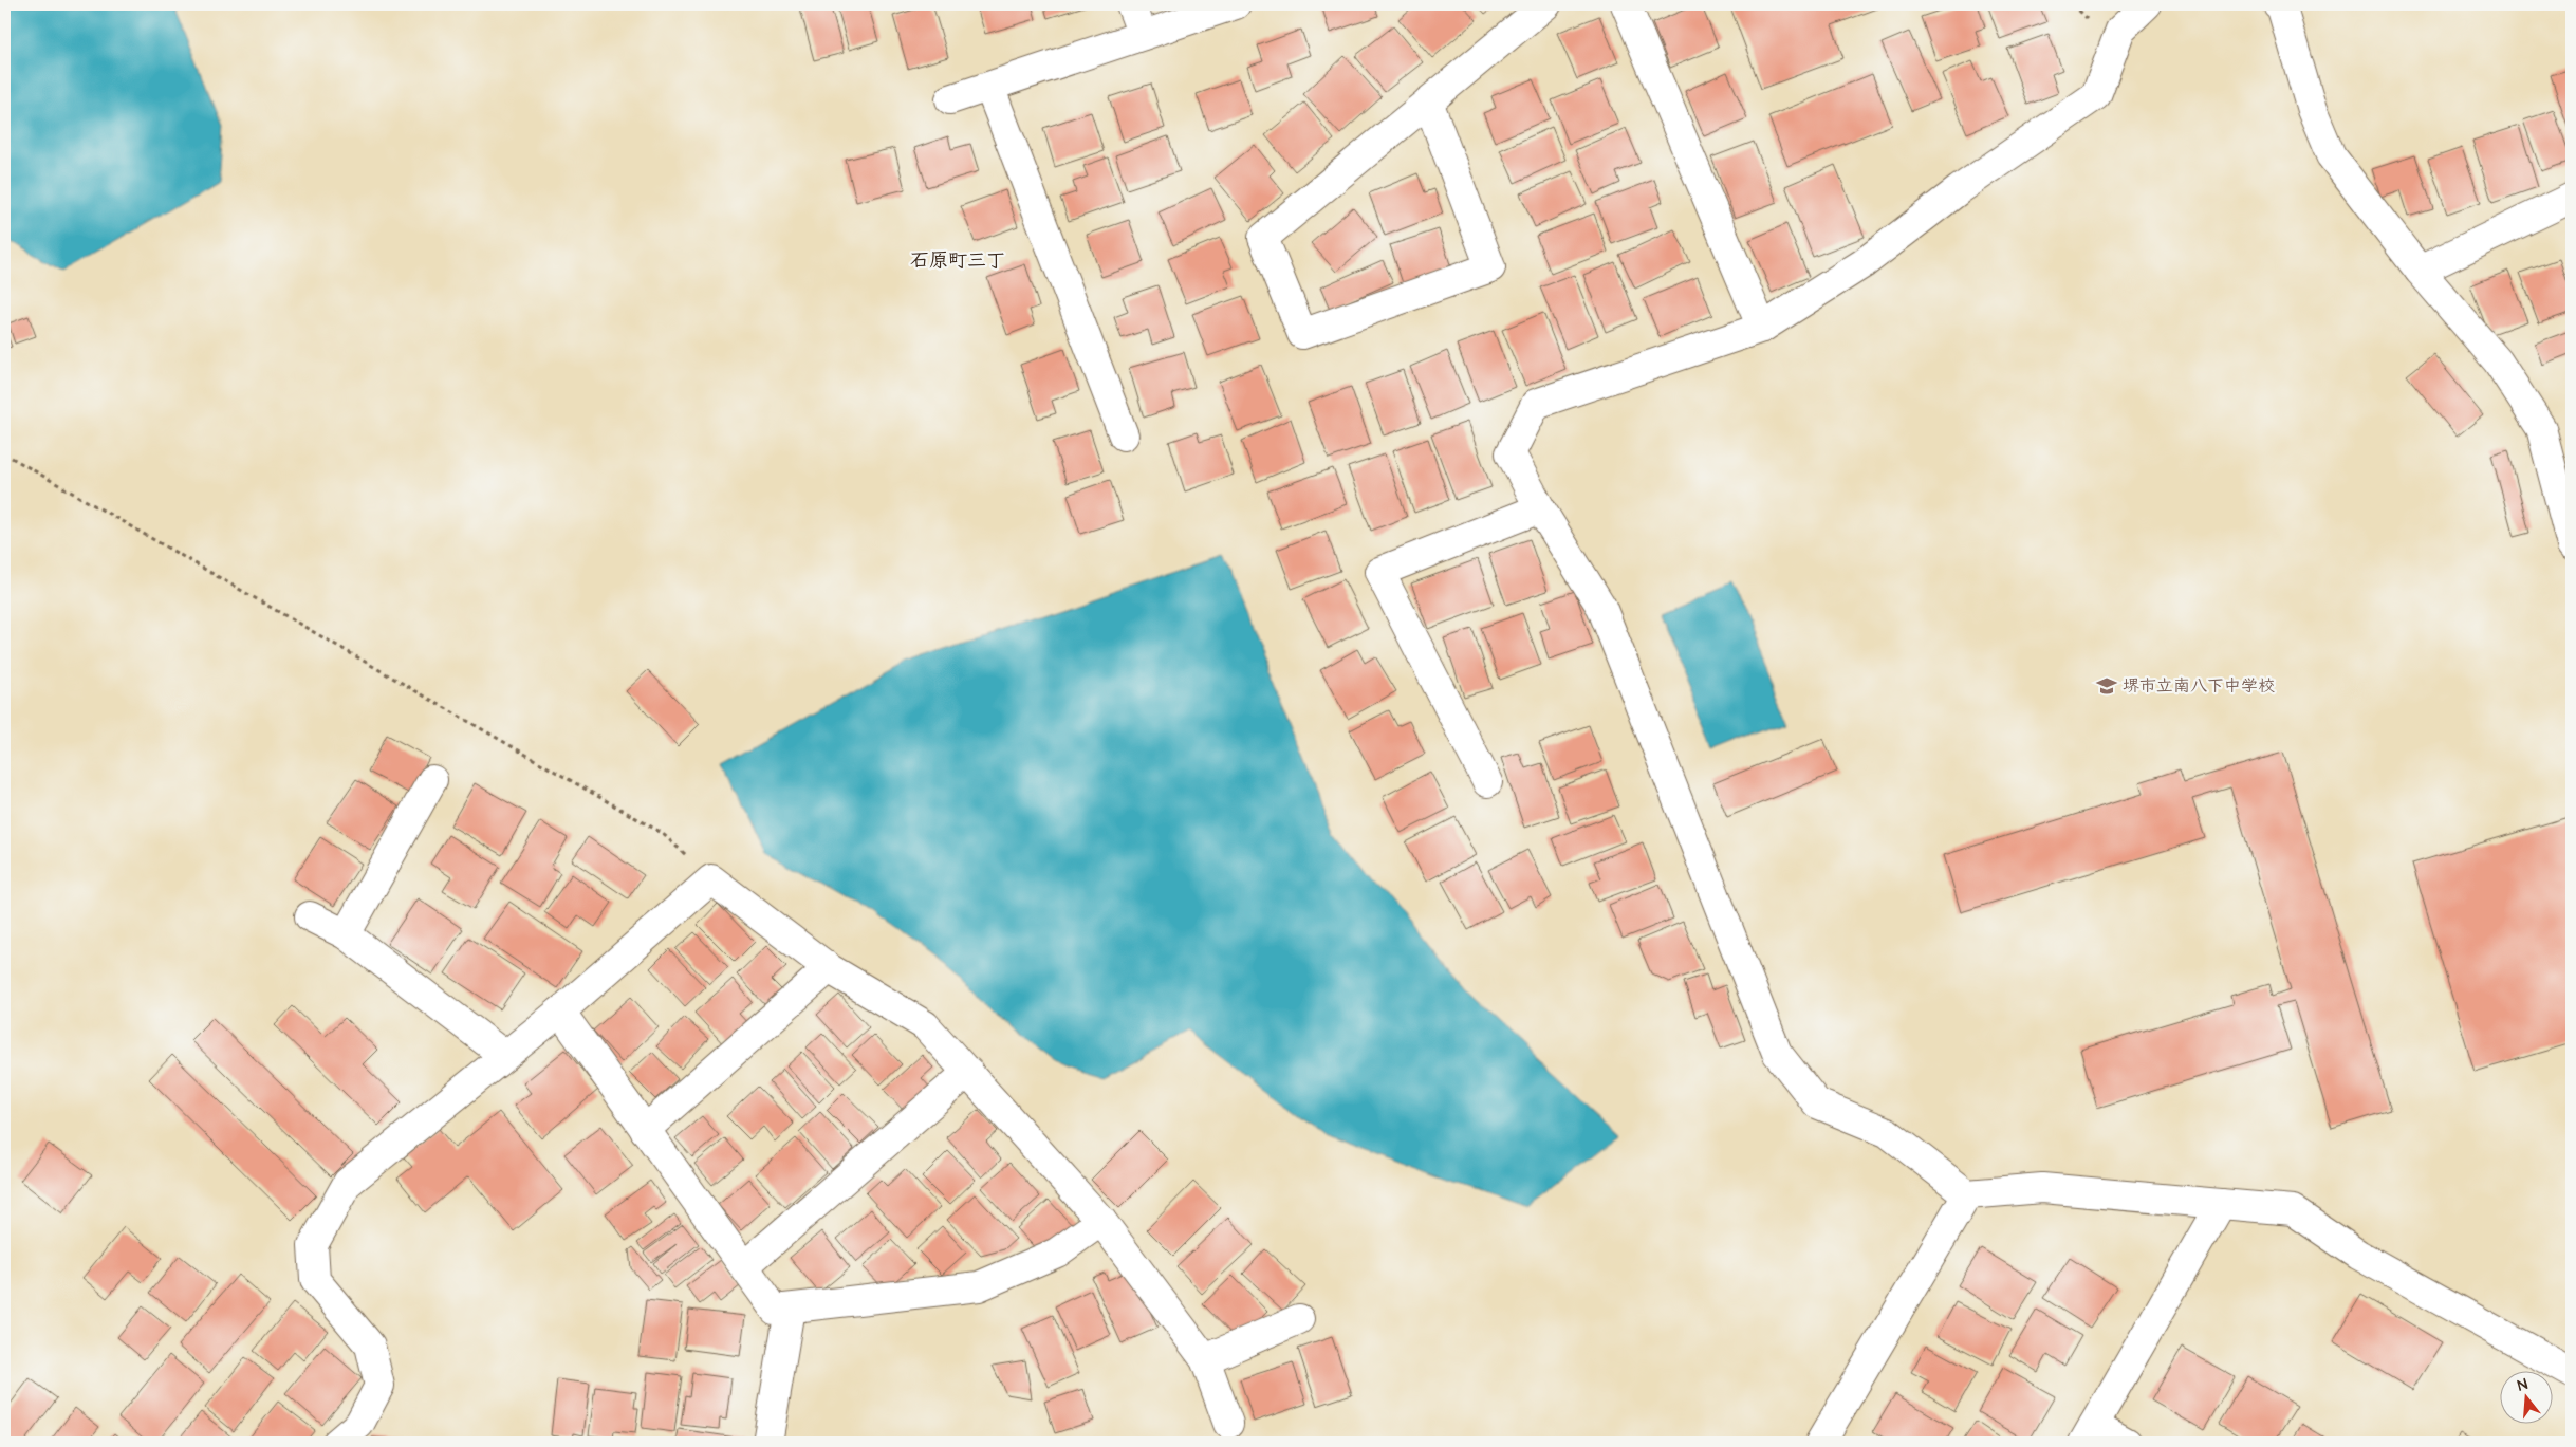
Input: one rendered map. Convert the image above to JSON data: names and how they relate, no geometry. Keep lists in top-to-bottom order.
{
  "districts": ["石原町三丁"],
  "places": {
    "school or university": ["堺市立南八下中学校"]
  },
  "north": "top"
}
